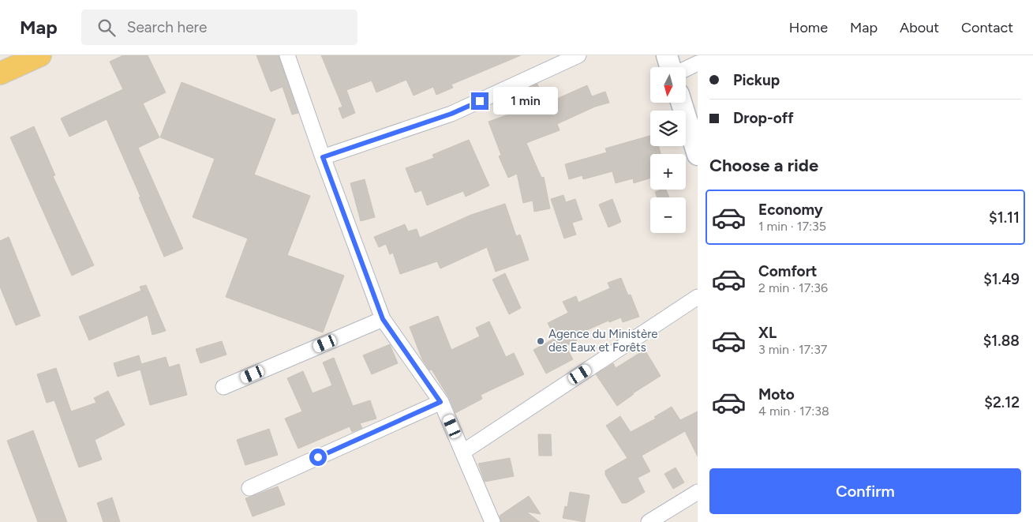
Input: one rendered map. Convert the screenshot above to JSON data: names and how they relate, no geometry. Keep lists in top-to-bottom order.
{
  "places": ["Agence du Ministère des Eaux et Forêts"],
  "north": "bottom",
  "page": {
    "header": "Map",
    "search": "Search here",
    "nav": [
      "Home",
      "Map",
      "About",
      "Contact"
    ],
    "banner": ["Pickup", "Drop-off"],
    "map_buttons": ["+", "−"],
    "bubble": "1 min",
    "heading": "Choose a ride",
    "list": [
      {
        "name": "Economy",
        "note": "1 min · 17:35",
        "value": "$1.11"
      },
      {
        "name": "Comfort",
        "note": "2 min · 17:36",
        "value": "$1.49"
      },
      {
        "name": "XL",
        "note": "3 min · 17:37",
        "value": "$1.88"
      },
      {
        "name": "Moto",
        "note": "4 min · 17:38",
        "value": "$2.12"
      }
    ],
    "buttons": "Confirm"
  }
}
